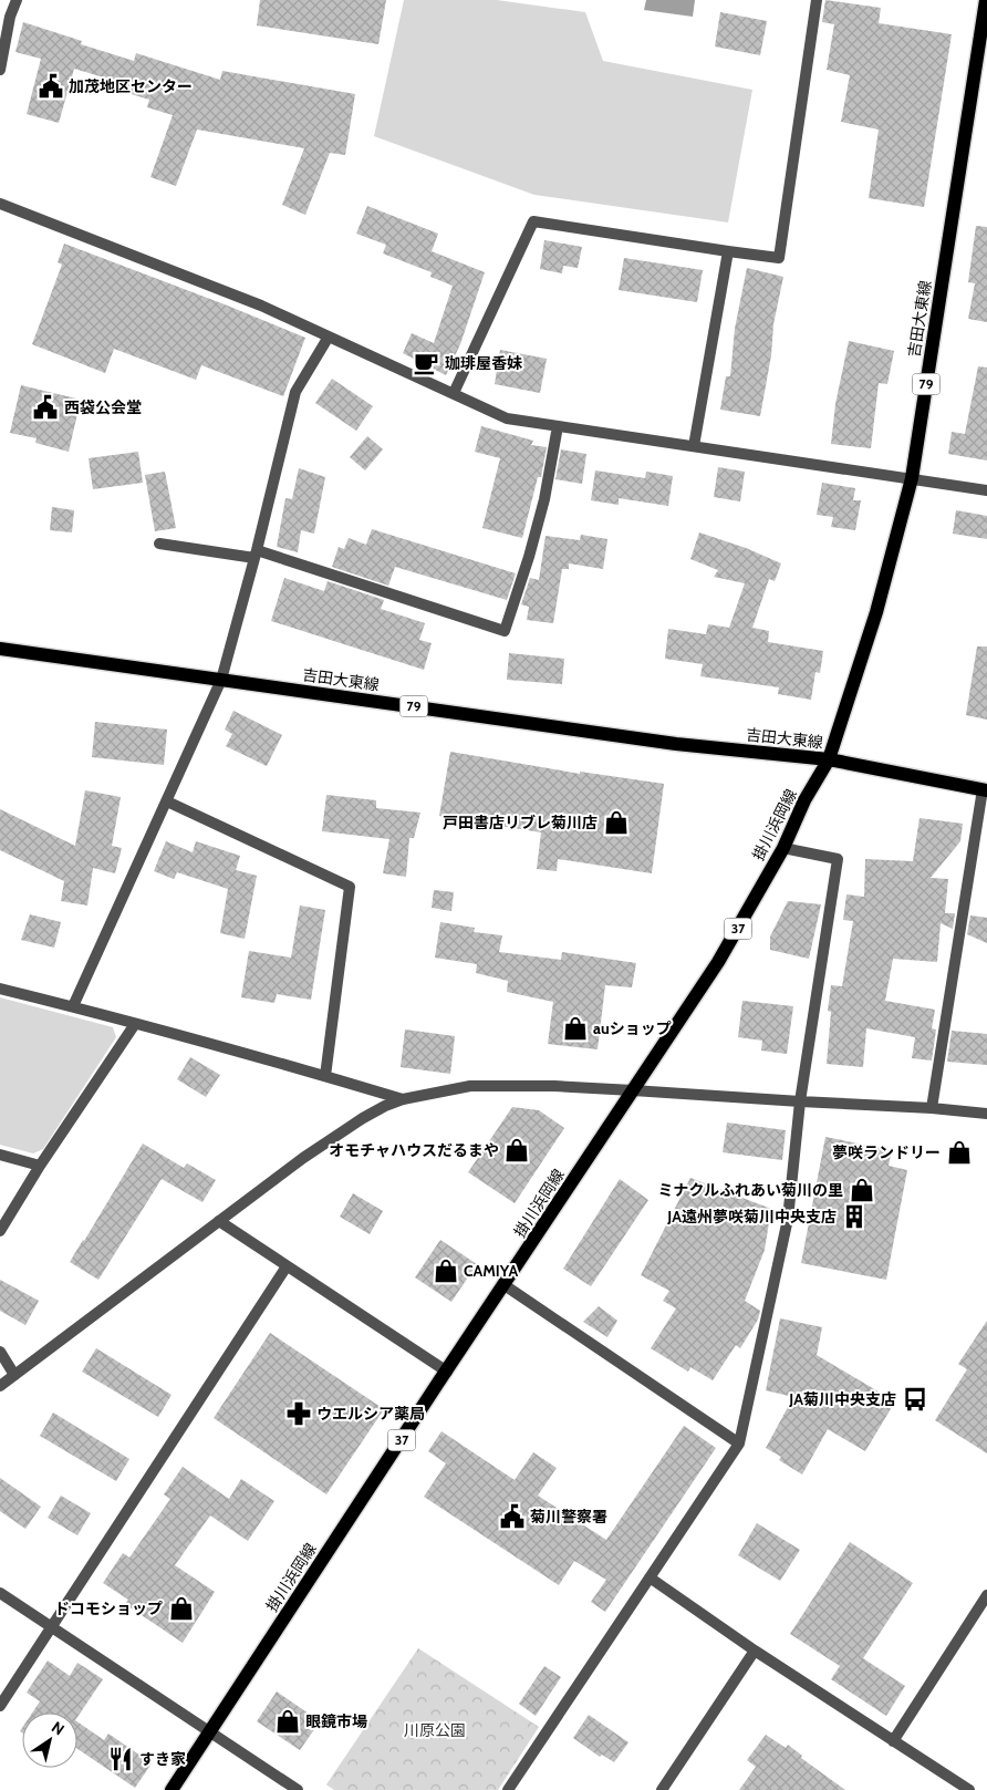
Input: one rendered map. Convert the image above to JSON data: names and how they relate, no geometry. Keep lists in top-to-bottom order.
{
  "streets": {
    "main road": [
      "吉田大東線",
      "79",
      "掛川浜岡線",
      "37"
    ]
  },
  "crossings": [
    ["吉田大東線", "掛川浜岡線"]
  ],
  "parks": ["川原公園"],
  "places": {
    "public building": ["加茂地区センター", "西袋公会堂", "菊川警察署"],
    "cafe": ["珈琲屋香妹"],
    "shop": [
      "戸田書店リブレ菊川店",
      "auショップ",
      "オモチャハウスだるまや",
      "夢咲ランドリー",
      "ミナクルふれあい菊川の里",
      "CAMIYA",
      "ドコモショップ",
      "眼鏡市場"
    ],
    "building": ["JA遠州夢咲菊川中央支店"],
    "bus stop": ["JA菊川中央支店"],
    "pharmacy": ["ウエルシア薬局"],
    "restaurant": ["すき家"]
  },
  "north": "top right"
}
